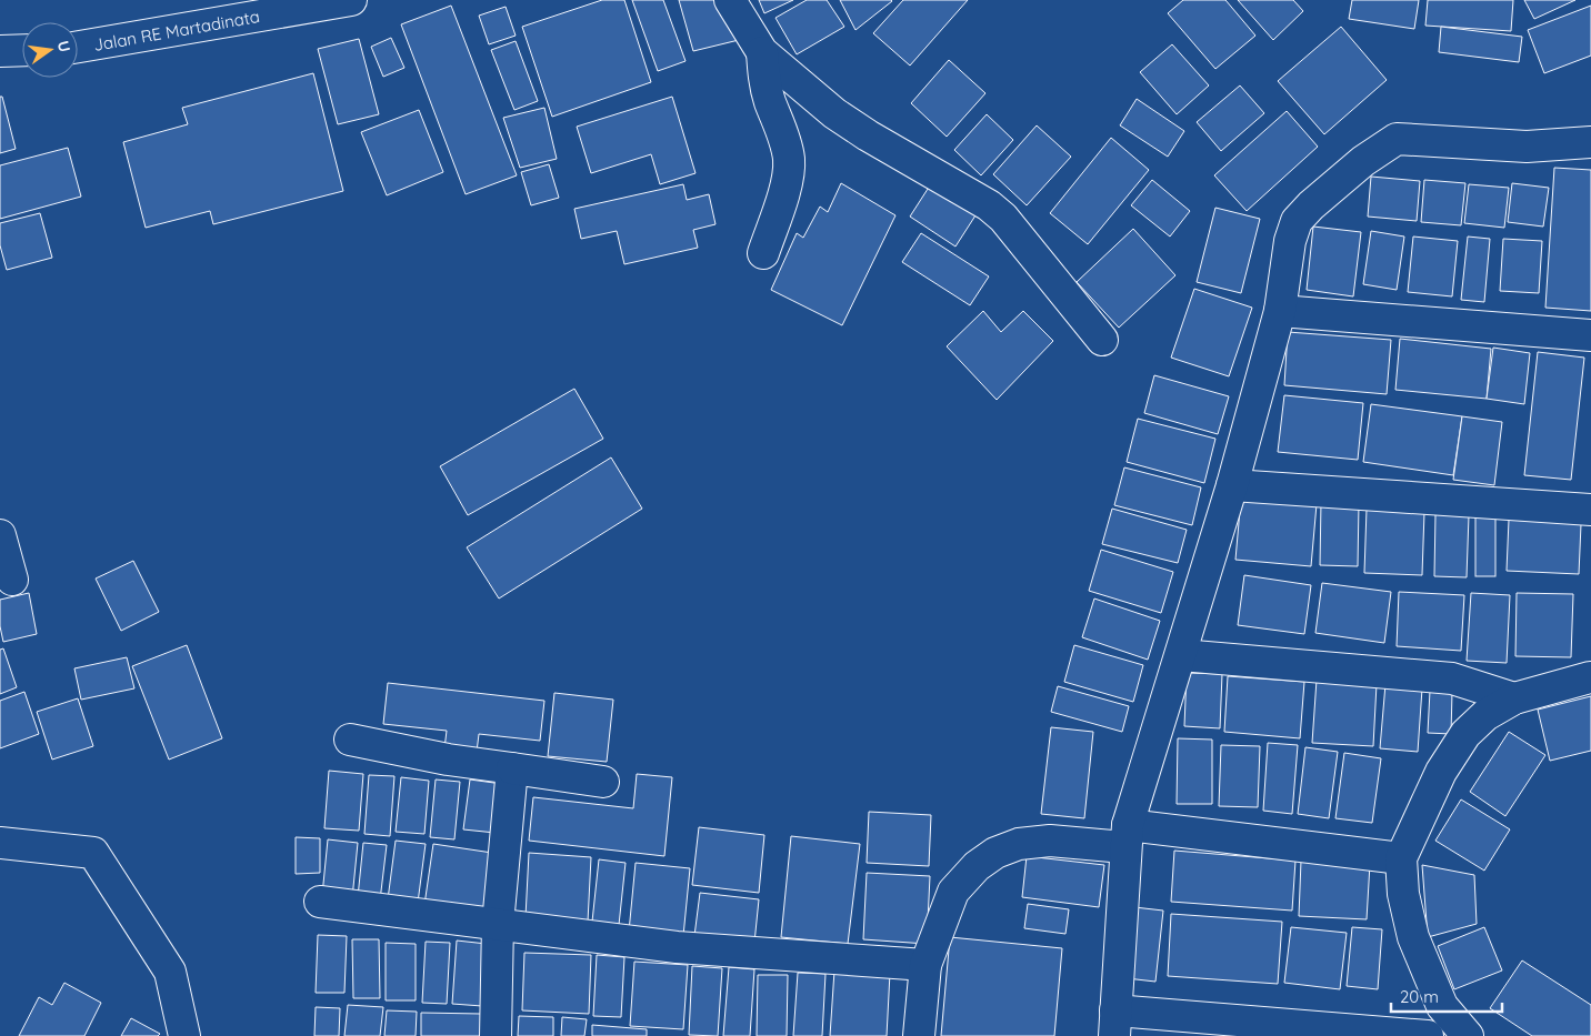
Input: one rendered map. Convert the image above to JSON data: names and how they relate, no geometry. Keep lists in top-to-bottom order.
{
  "streets": {
    "main road": ["Jalan RE Martadinata"]
  },
  "scale_bar": "20 m",
  "north": "right"
}
